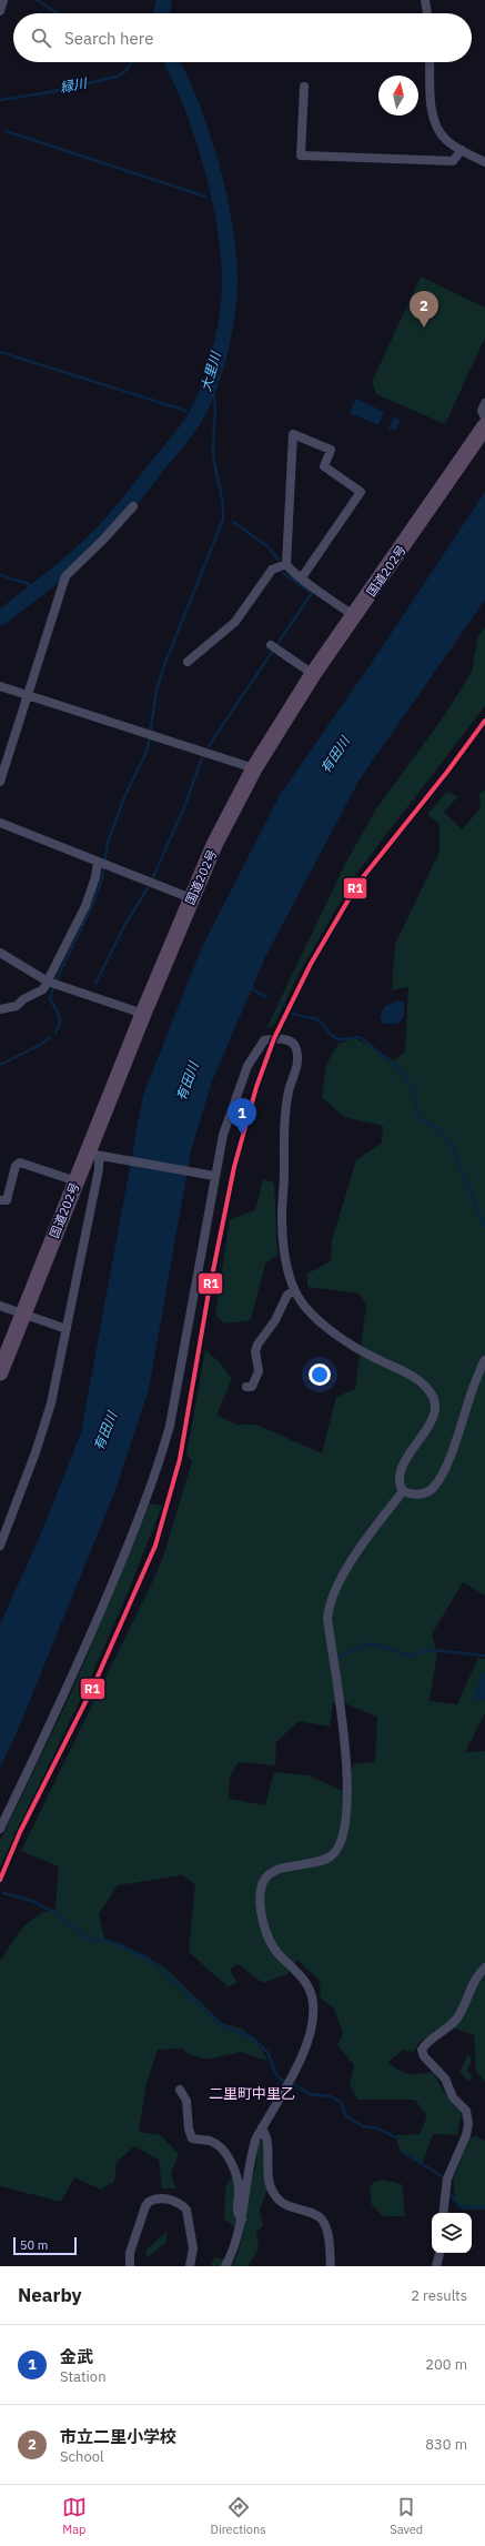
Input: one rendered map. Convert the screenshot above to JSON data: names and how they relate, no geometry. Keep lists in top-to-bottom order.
{
  "streets": {
    "highway": ["国道202号"]
  },
  "districts": ["二里町中里乙"],
  "water": ["緑川", "大里川", "有田川"],
  "lines": ["transit line R1"],
  "scale_bar": "50 m",
  "north": "top",
  "page": {
    "search": "Search here",
    "pins": ["2", "1"],
    "scale": "50 m",
    "heading": ["Nearby", "2 results"],
    "list": [
      {
        "mark": "1",
        "name": "金武",
        "note": "Station",
        "value": "200 m"
      },
      {
        "mark": "2",
        "name": "市立二里小学校",
        "note": "School",
        "value": "830 m"
      }
    ],
    "nav": ["Map", "Directions", "Saved"]
  }
}
